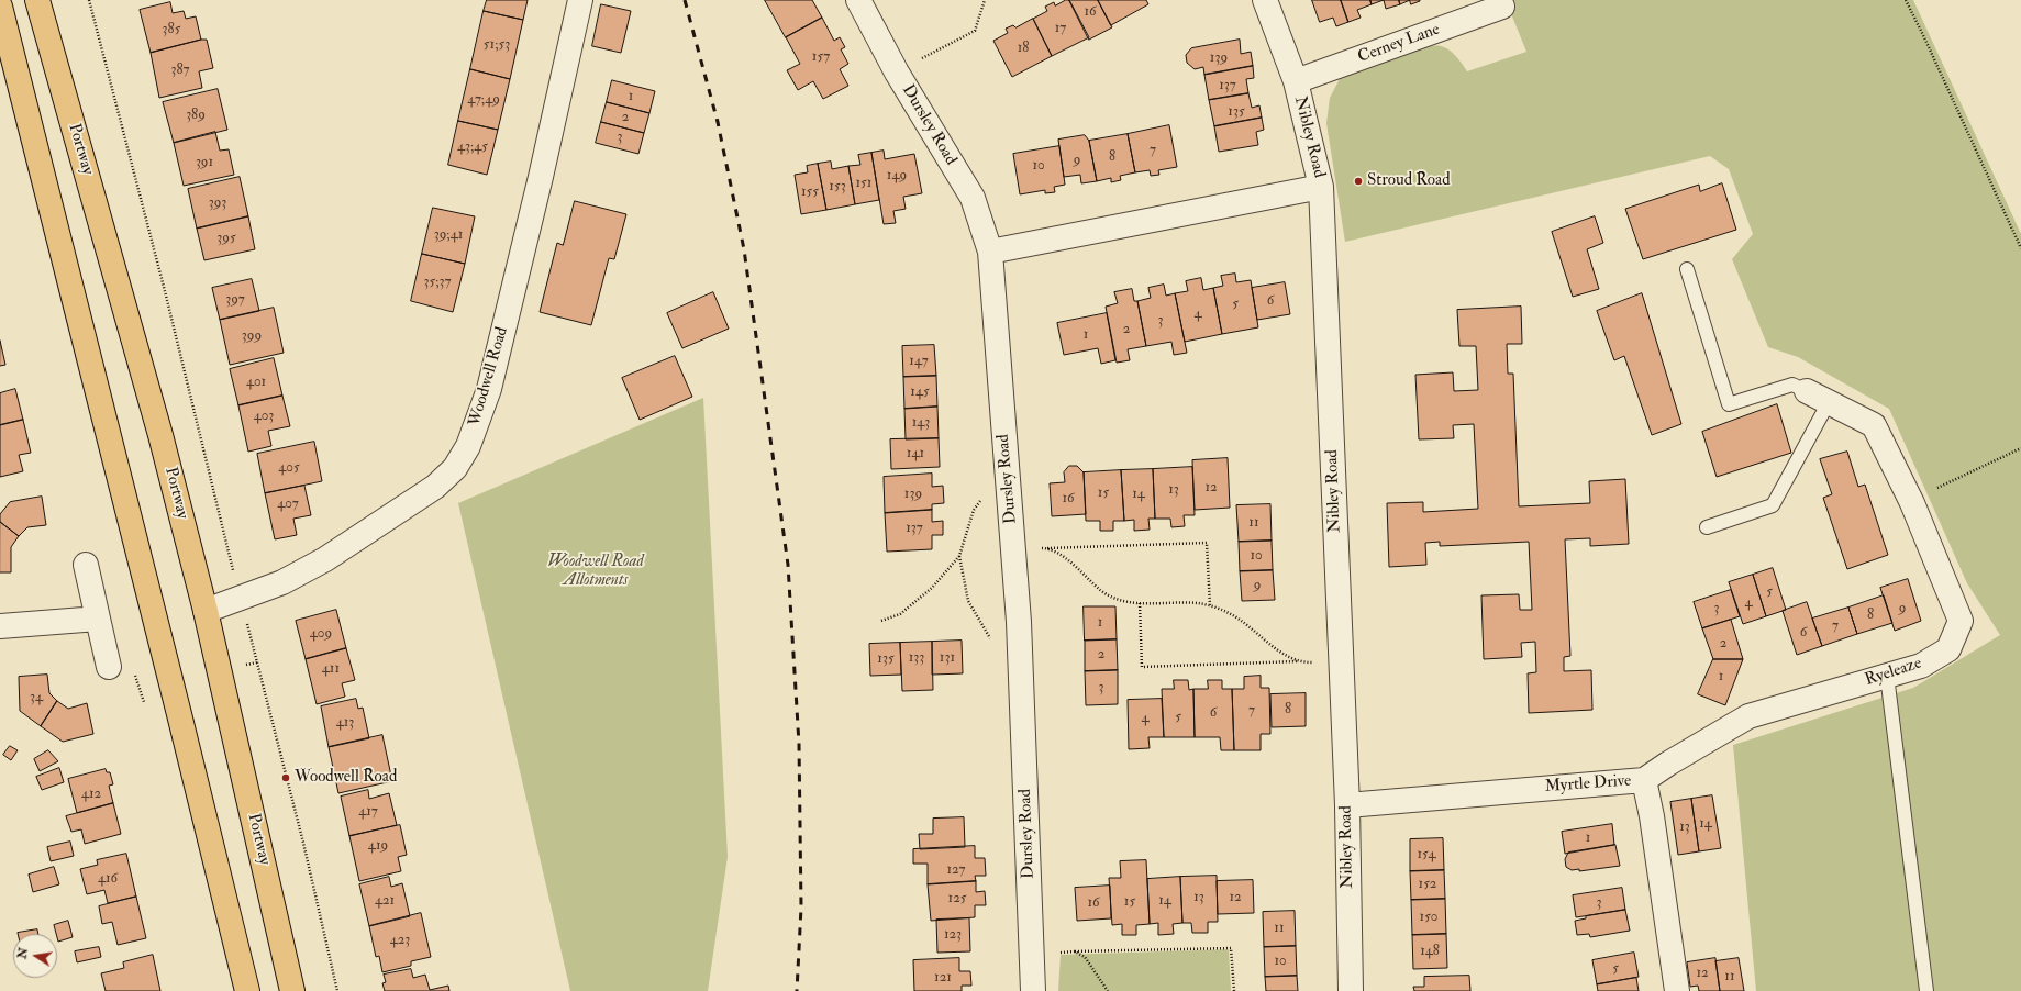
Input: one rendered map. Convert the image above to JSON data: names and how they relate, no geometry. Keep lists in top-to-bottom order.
{
  "streets": {
    "highway": ["Portway"],
    "street": [
      "Cerney Lane",
      "Dursley Road",
      "Nibley Road",
      "Woodwell Road",
      "Ryeleaze",
      "Myrtle Drive"
    ]
  },
  "crossings": [
    ["Cerney Lane", "Nibley Road"],
    ["Nibley Road", "Myrtle Drive"],
    ["Portway", "Woodwell Road"],
    ["Ryeleaze", "Myrtle Drive"]
  ],
  "parks": ["Woodwell Road Allotments"],
  "places": ["Stroud Road", "Woodwell Road"],
  "house_numbers": [
    "16",
    "17",
    "385",
    "51;53",
    "18",
    "157",
    "139",
    "387",
    "137",
    "1",
    "47;49",
    "135",
    "389",
    "2",
    "3",
    "43;45",
    "7",
    "8",
    "9",
    "391",
    "10",
    "149",
    "151",
    "153",
    "155",
    "393",
    "39;41",
    "395",
    "35;37",
    "397",
    "6",
    "5",
    "4",
    "3",
    "2",
    "1",
    "399",
    "147",
    "401",
    "145",
    "403",
    "143",
    "141",
    "405",
    "12",
    "13",
    "15",
    "139",
    "14",
    "16",
    "407",
    "11",
    "137",
    "10",
    "9",
    "5",
    "4",
    "3",
    "9",
    "8",
    "1",
    "7",
    "6",
    "409",
    "2",
    "2",
    "133",
    "131",
    "135",
    "411",
    "1",
    "3",
    "34",
    "8",
    "7",
    "6",
    "5",
    "4",
    "413",
    "412",
    "417",
    "14",
    "13",
    "1",
    "419",
    "154",
    "127",
    "416",
    "152",
    "13",
    "12",
    "125",
    "421",
    "14",
    "15",
    "16",
    "3",
    "150",
    "11",
    "123",
    "423",
    "148",
    "10",
    "5",
    "12",
    "11",
    "121"
  ],
  "north": "left"
}
